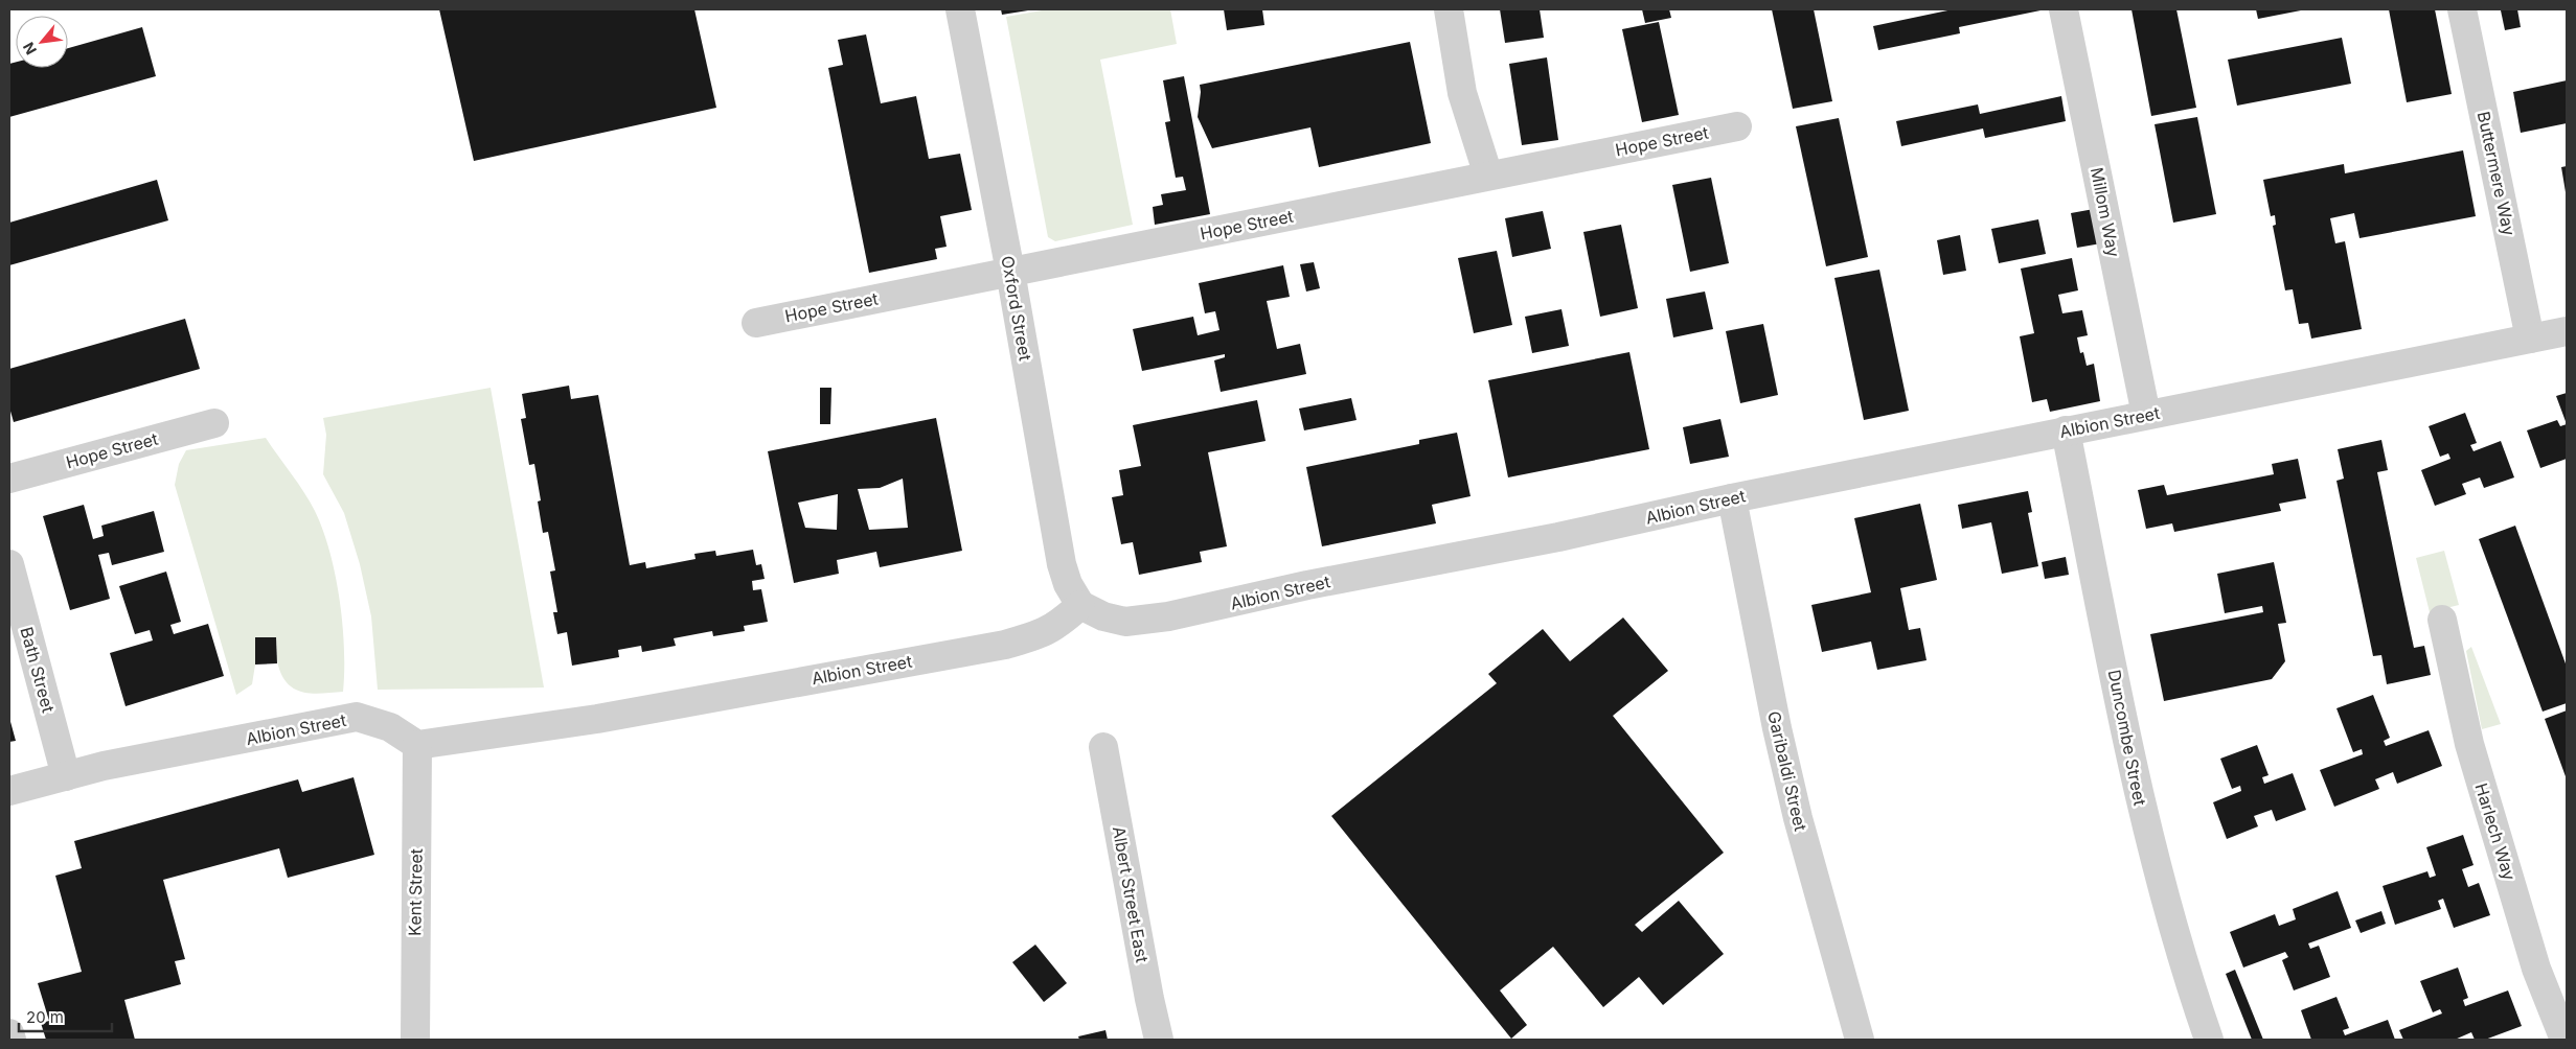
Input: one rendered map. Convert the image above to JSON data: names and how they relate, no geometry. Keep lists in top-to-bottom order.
{
  "streets": {
    "street": [
      "Hope Street",
      "Buttermere Way",
      "Millom Way",
      "Oxford Street",
      "Albion Street",
      "Bath Street",
      "Duncombe Street",
      "Garibaldi Street",
      "Harlech Way",
      "Kent Street",
      "Albert Street East"
    ]
  },
  "crossings": [
    ["Hope Street", "Oxford Street"],
    ["Buttermere Way", "Albion Street"],
    ["Millom Way", "Albion Street"],
    ["Oxford Street", "Albion Street"],
    ["Albion Street", "Bath Street"],
    ["Albion Street", "Duncombe Street"],
    ["Albion Street", "Garibaldi Street"],
    ["Albion Street", "Kent Street"]
  ],
  "scale_bar": "20 m",
  "north": "bottom left"
}
